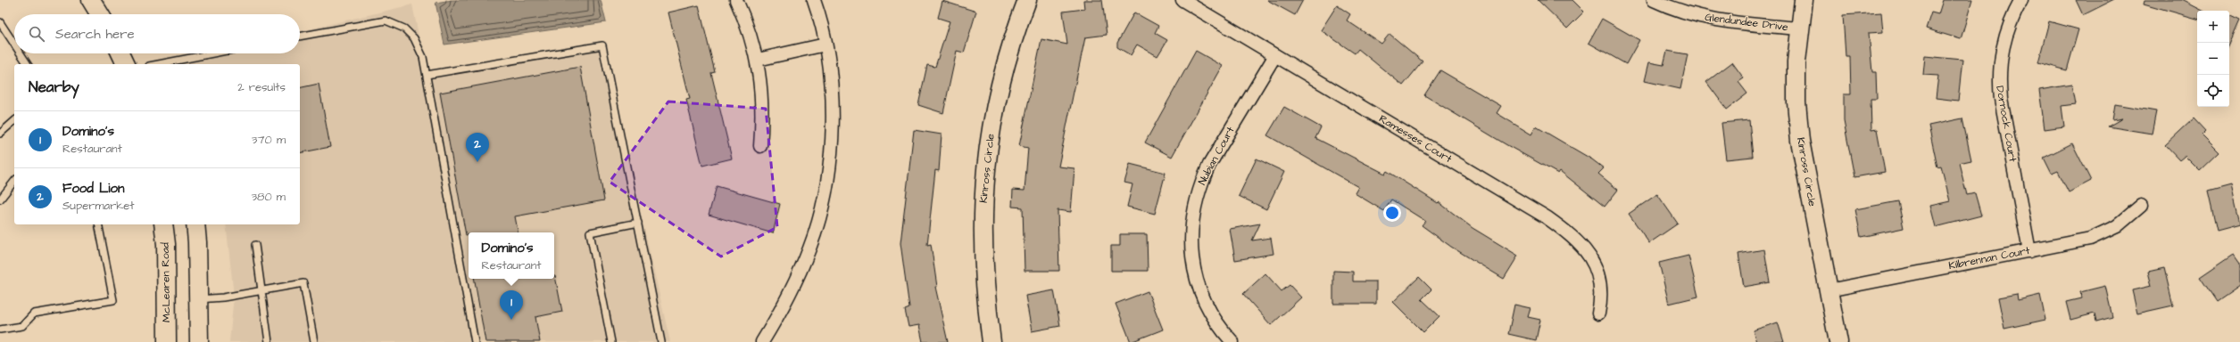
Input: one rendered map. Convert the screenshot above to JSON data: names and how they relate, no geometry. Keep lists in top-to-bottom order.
{
  "streets": {
    "street": [
      "Glendundee Drive",
      "Dornock Court",
      "Ramesses Court",
      "Nubian Court",
      "Kinross Circle",
      "Kilbrennan Court",
      "McLearen Road"
    ]
  },
  "crossings": [
    ["Glendundee Drive", "Kinross Circle"],
    ["Dornock Court", "Kilbrennan Court"],
    ["Ramesses Court", "Nubian Court"],
    ["Kinross Circle", "Kilbrennan Court"]
  ],
  "page": {
    "map_buttons": ["+", "−"],
    "search": "Search here",
    "heading": ["Nearby", "2 results"],
    "list": [
      {
        "mark": "1",
        "name": "Domino's",
        "note": "Restaurant",
        "value": "370 m"
      },
      {
        "mark": "2",
        "name": "Food Lion",
        "note": "Supermarket",
        "value": "380 m"
      }
    ],
    "pins": ["2", "1"],
    "popup": ["Domino's", "Restaurant"]
  }
}
